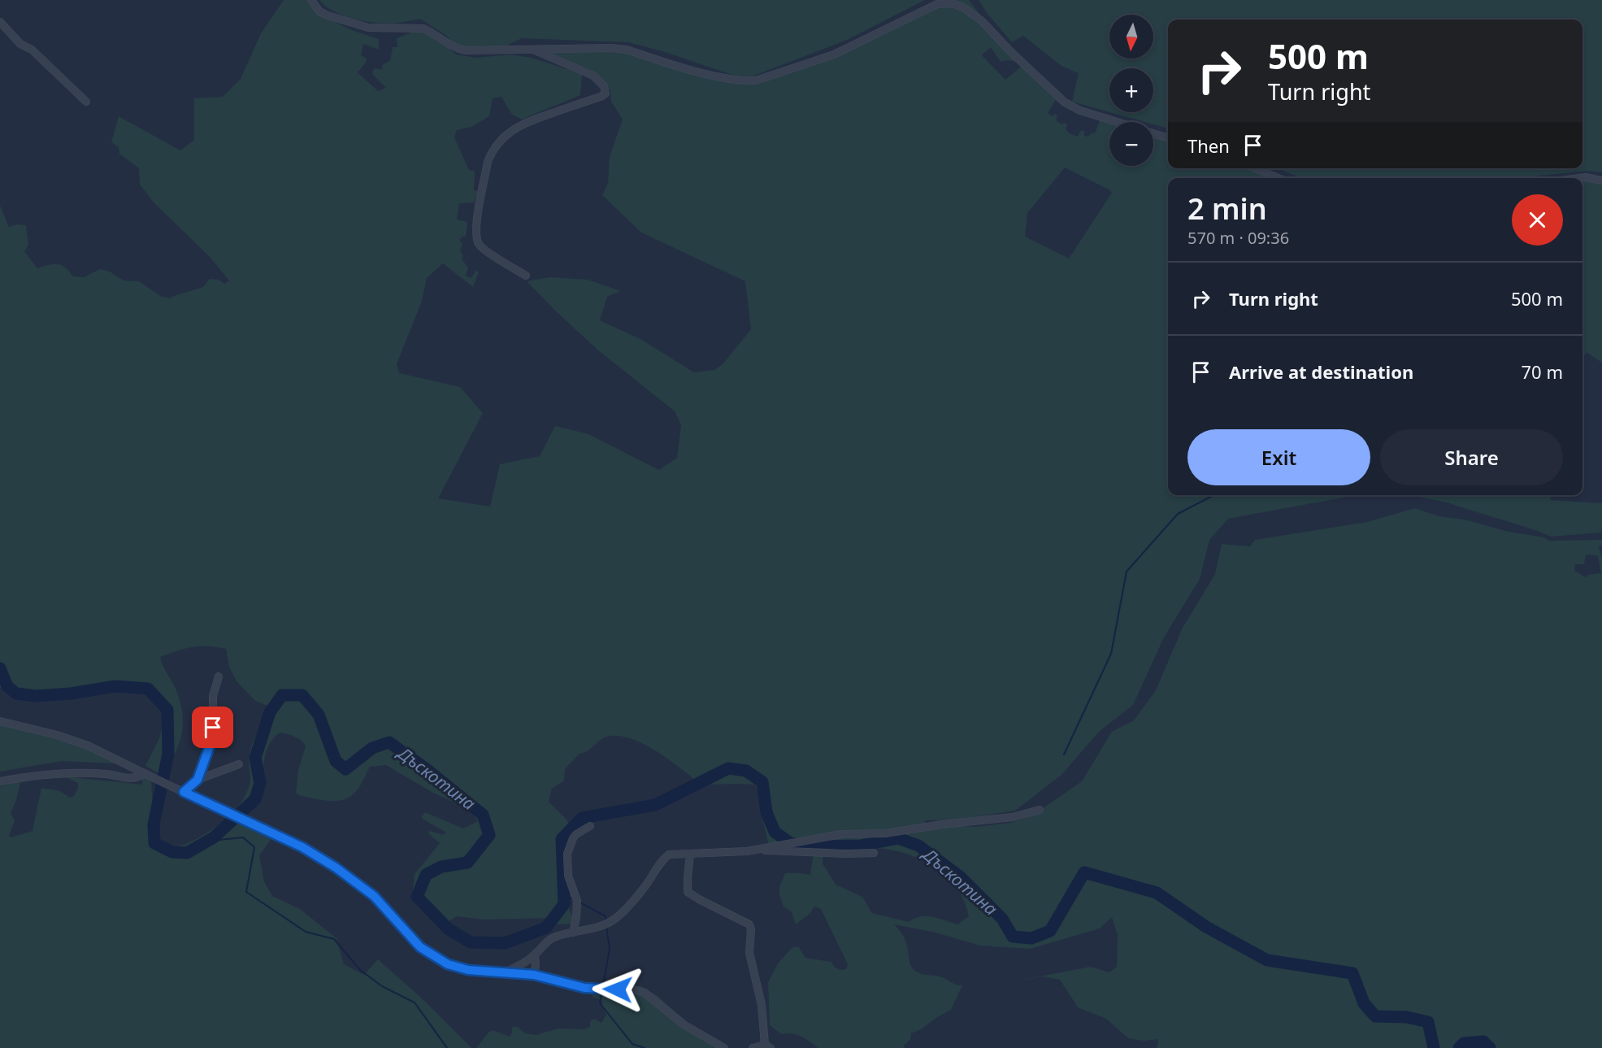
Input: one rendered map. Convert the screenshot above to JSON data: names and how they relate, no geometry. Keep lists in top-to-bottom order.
{
  "water": ["Дъскотина"],
  "north": "bottom",
  "page": {
    "map_buttons": ["+", "−"],
    "turn": ["500 m", "Turn right"],
    "then": "Then",
    "heading": ["2 min", "570 m · 09:36"],
    "list": [
      {
        "name": "Turn right",
        "value": "500 m"
      },
      {
        "name": "Arrive at destination",
        "value": "70 m"
      }
    ],
    "buttons": ["Exit", "Share"]
  }
}
